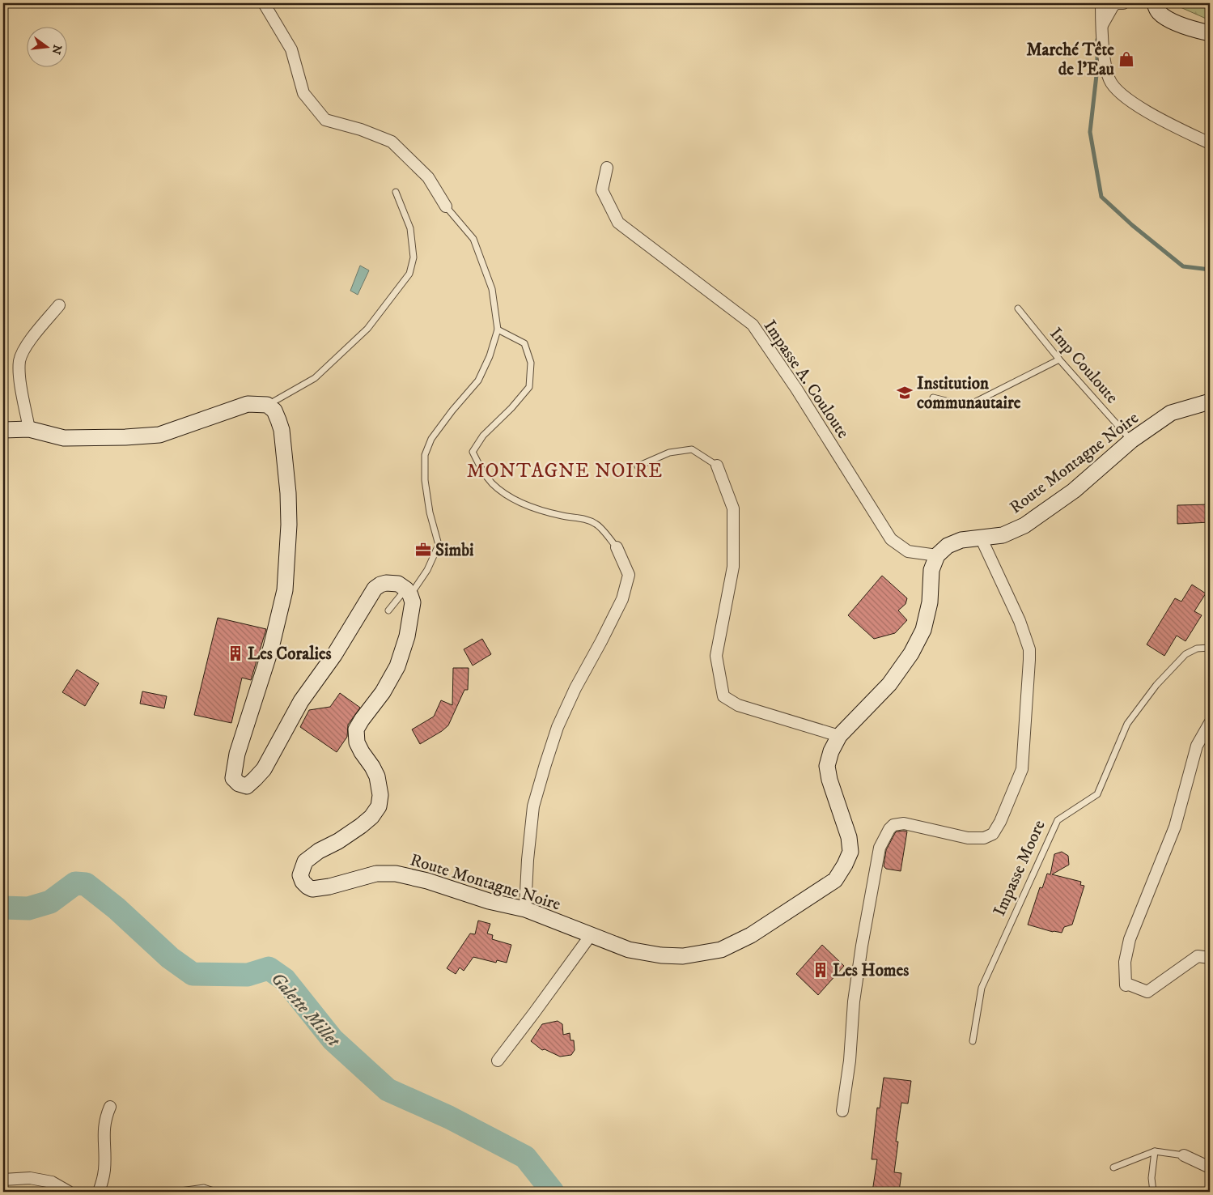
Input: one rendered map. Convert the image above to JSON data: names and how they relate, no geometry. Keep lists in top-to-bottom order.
{
  "streets": {
    "street": ["Impasse A. Couloute", "Route Montagne Noire"],
    "lane": ["Imp Couloute", "Impasse Moore"]
  },
  "crossings": [
    ["Imp Couloute", "Route Montagne Noire"],
    ["Impasse A. Couloute", "Route Montagne Noire"]
  ],
  "districts": ["MONTAGNE NOIRE"],
  "water": ["Galette Millet"],
  "places": {
    "shop": ["Marché Tête de l'Eau"],
    "school or university": ["Institution communautaire"],
    "office": ["Simbi"],
    "building": ["Les Coralies", "Les Homes"]
  },
  "north": "right"
}
